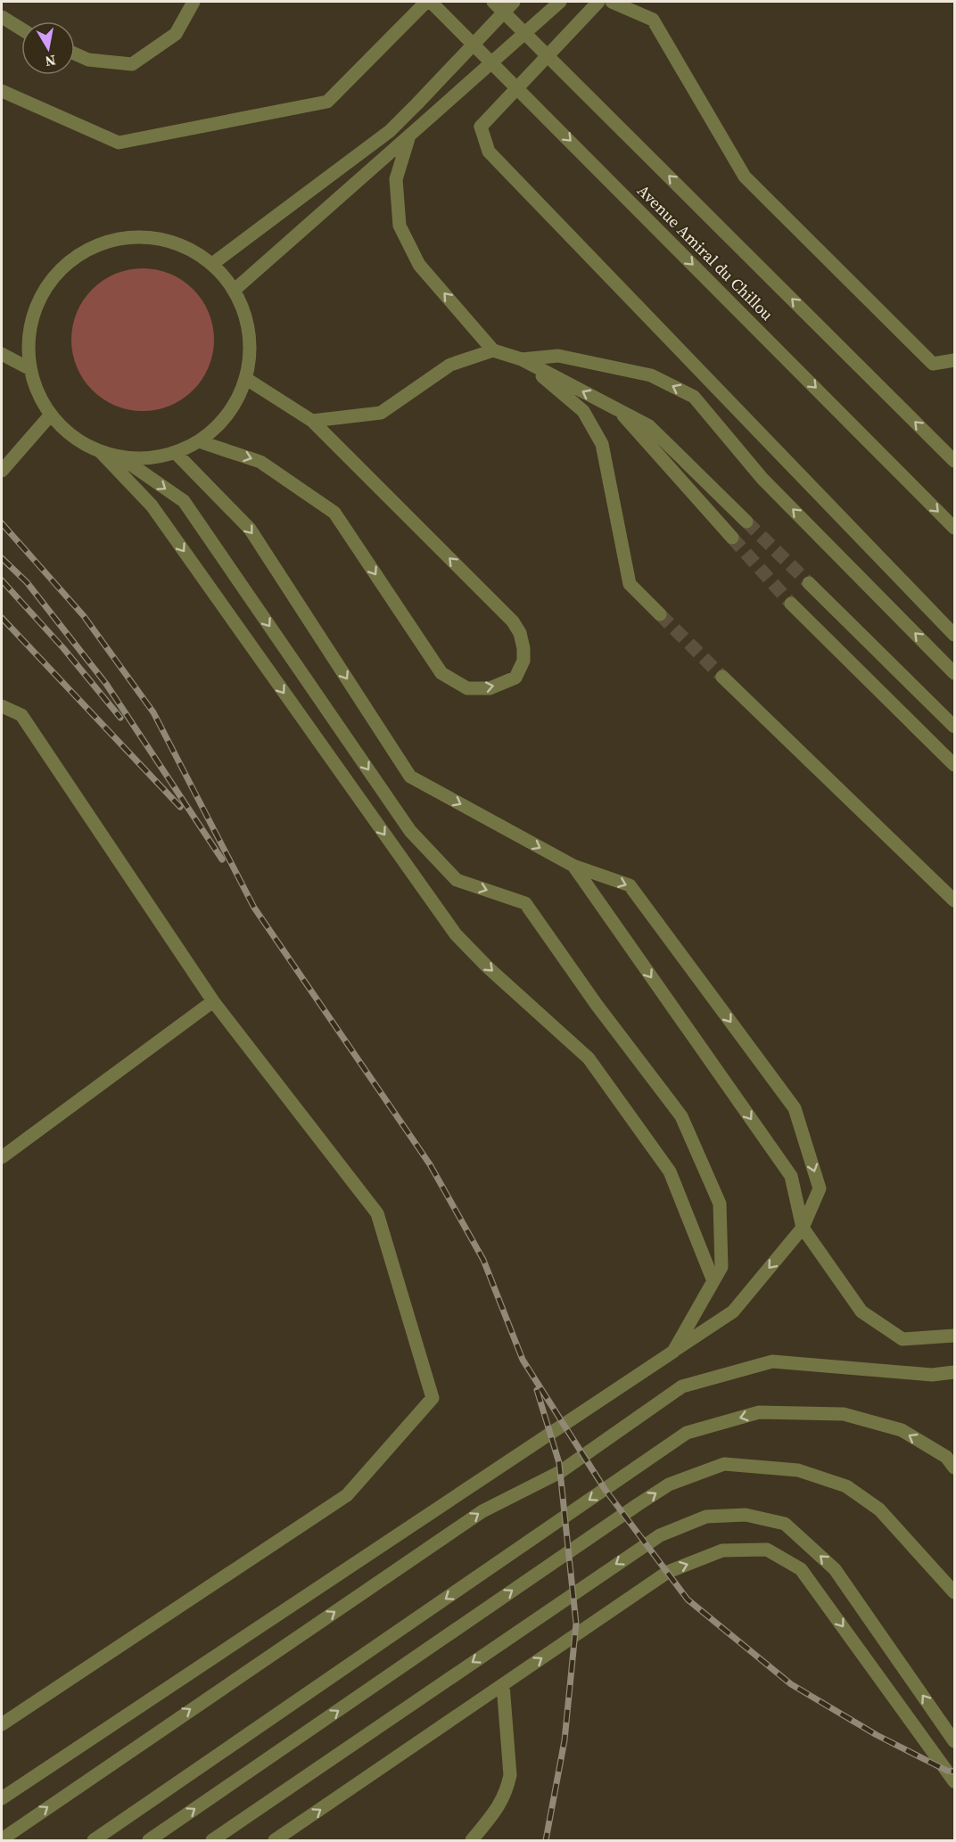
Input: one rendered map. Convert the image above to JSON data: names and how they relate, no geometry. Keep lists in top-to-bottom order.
{
  "streets": {
    "street": ["Avenue Amiral du Chillou"]
  },
  "north": "bottom"
}
